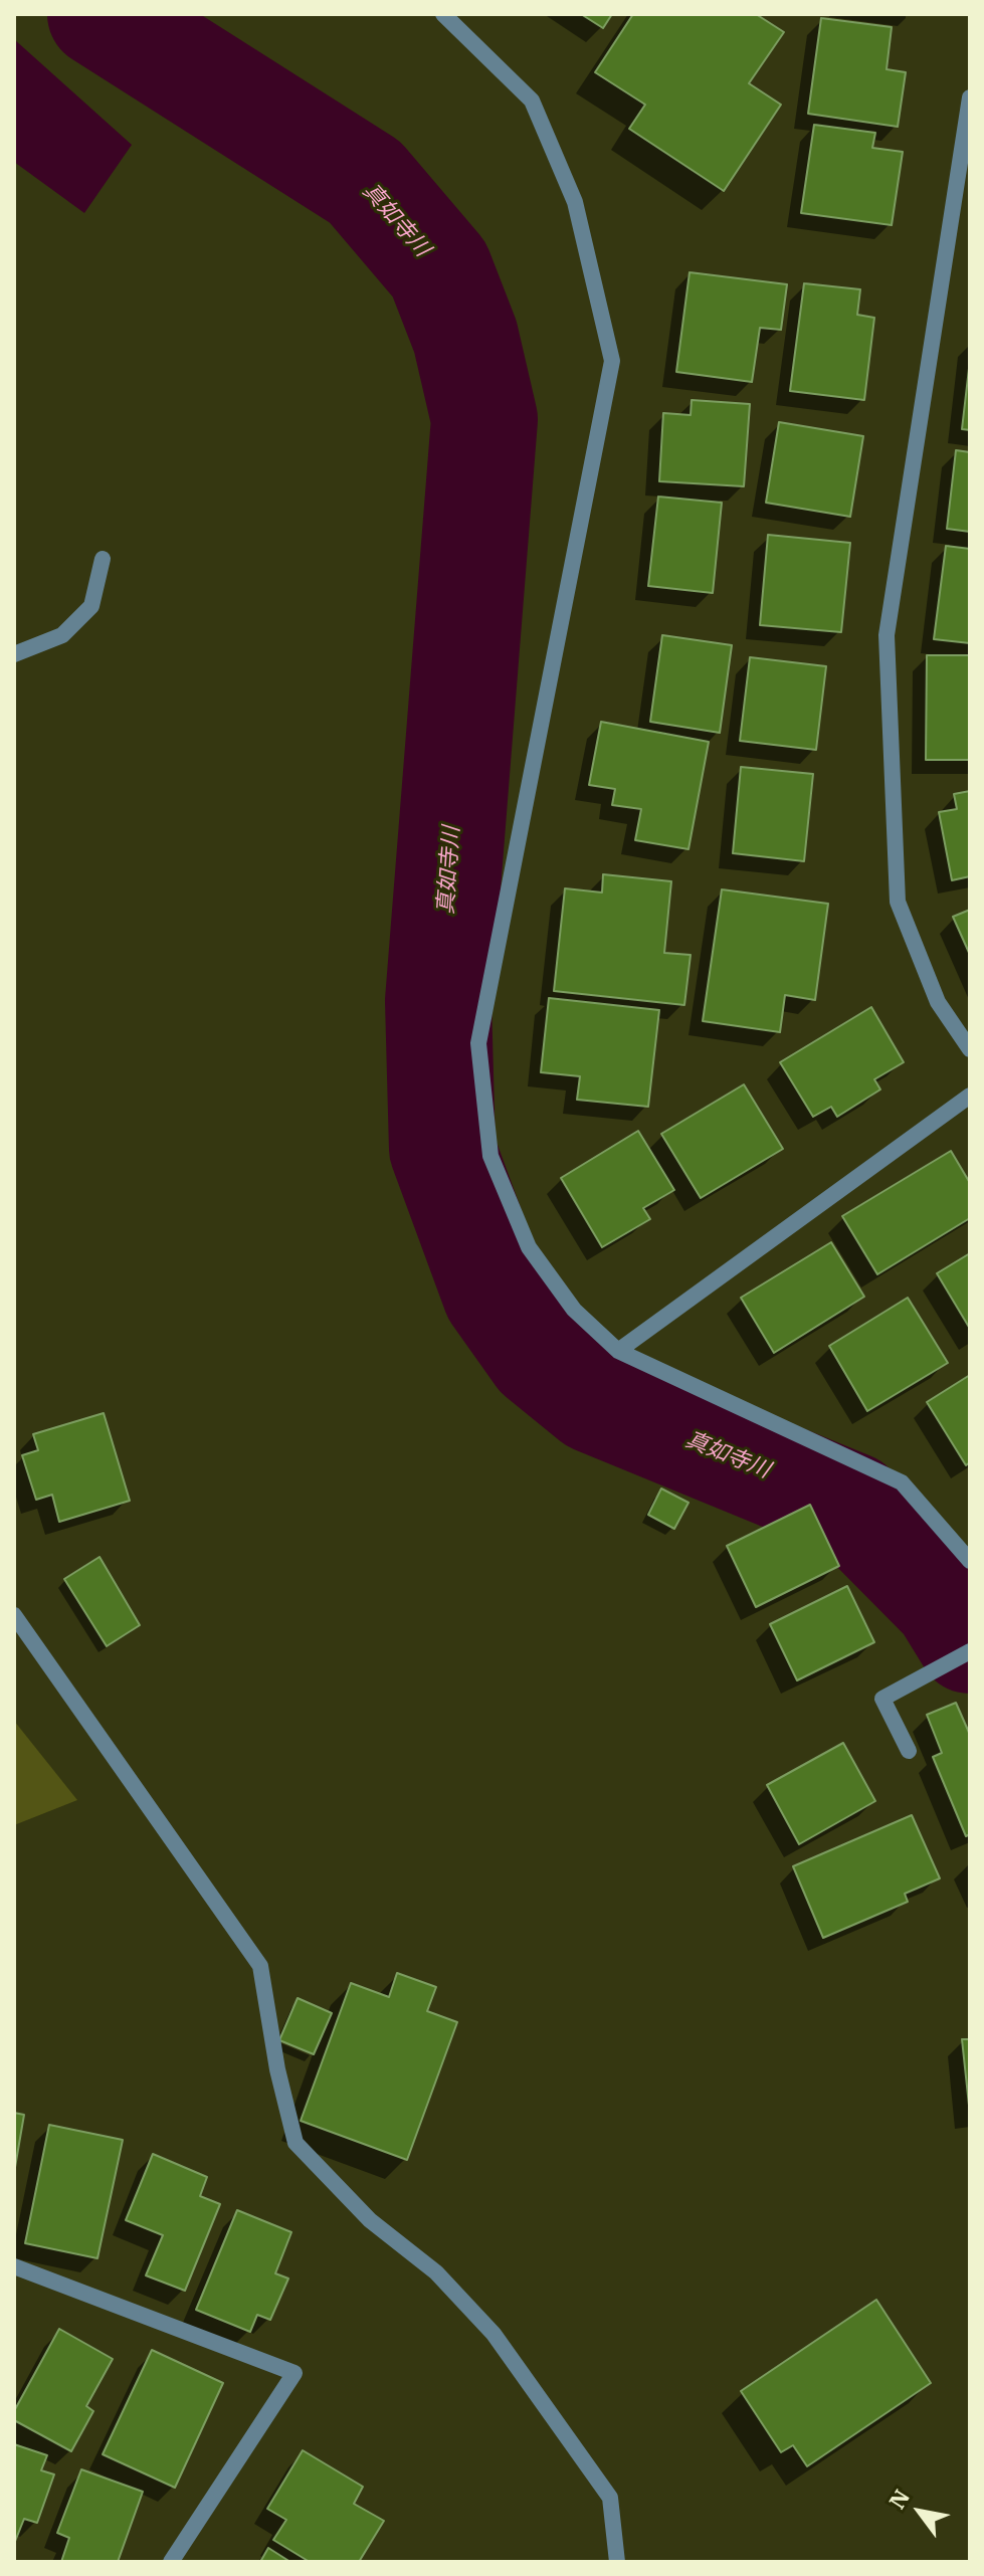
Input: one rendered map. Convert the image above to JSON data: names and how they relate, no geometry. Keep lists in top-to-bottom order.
{
  "water": ["真如寺川"],
  "north": "top left"
}
